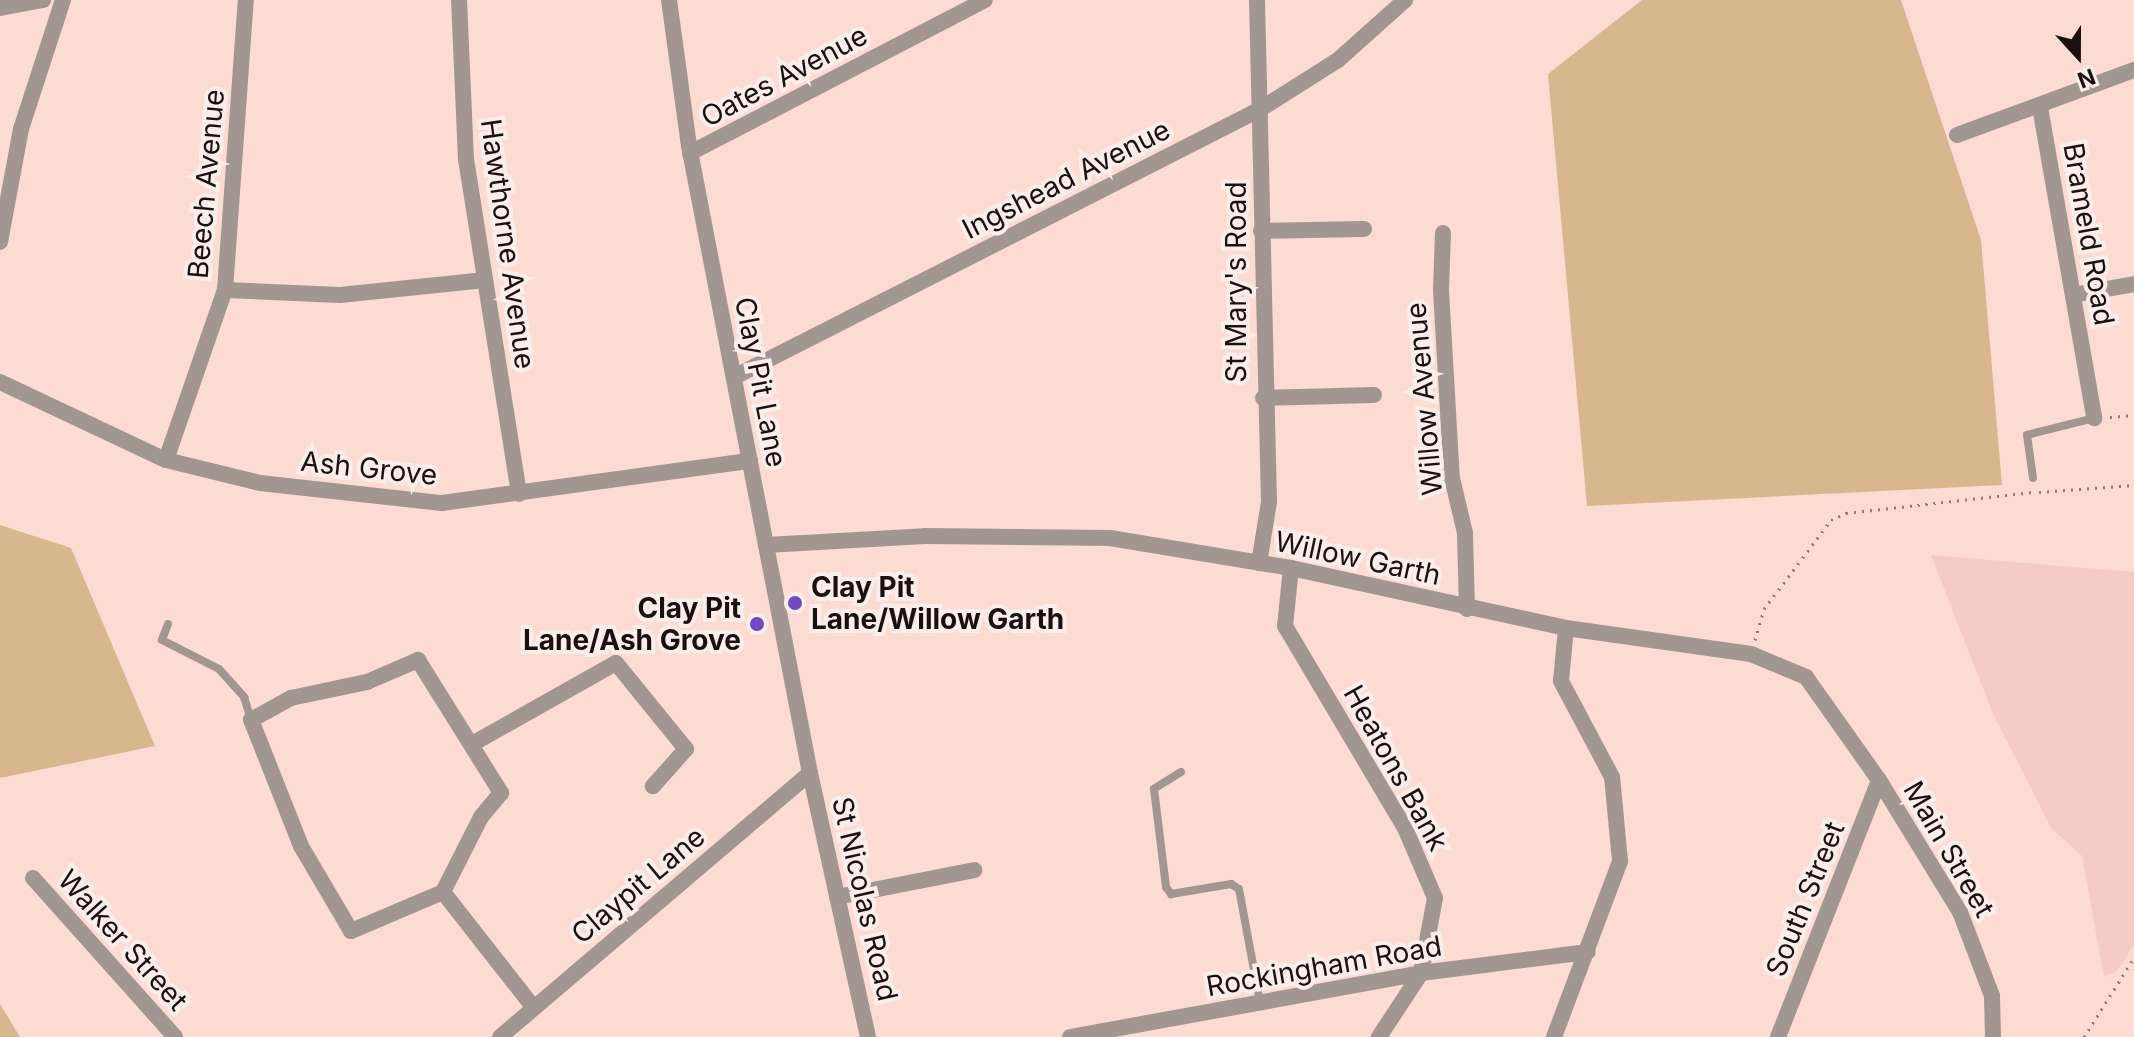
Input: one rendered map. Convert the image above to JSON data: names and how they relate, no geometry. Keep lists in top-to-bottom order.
{
  "streets": {
    "street": [
      "Oates Avenue",
      "Ingshead Avenue",
      "Beech Avenue",
      "Brameld Road",
      "Hawthorne Avenue",
      "St Mary's Road",
      "Clay Pit Lane",
      "Willow Avenue",
      "Ash Grove",
      "Willow Garth",
      "Heatons Bank",
      "Main Street",
      "Claypit Lane",
      "St Nicolas Road",
      "South Street",
      "Walker Street",
      "Rockingham Road"
    ]
  },
  "crossings": [
    ["Oates Avenue", "Clay Pit Lane"],
    ["Ingshead Avenue", "St Mary's Road"],
    ["Ingshead Avenue", "Clay Pit Lane"],
    ["Beech Avenue", "Ash Grove"],
    ["Hawthorne Avenue", "Ash Grove"],
    ["St Mary's Road", "Willow Garth"],
    ["Clay Pit Lane", "Ash Grove"],
    ["Clay Pit Lane", "Willow Garth"],
    ["Clay Pit Lane", "Claypit Lane"],
    ["Clay Pit Lane", "St Nicolas Road"],
    ["Willow Avenue", "Willow Garth"],
    ["Willow Garth", "Heatons Bank"],
    ["Willow Garth", "Main Street"],
    ["Willow Garth", "South Street"],
    ["Heatons Bank", "Rockingham Road"],
    ["Main Street", "South Street"],
    ["Claypit Lane", "St Nicolas Road"]
  ],
  "places": ["Clay Pit Lane/Willow Garth", "Clay Pit Lane/Ash Grove"],
  "north": "bottom"
}
